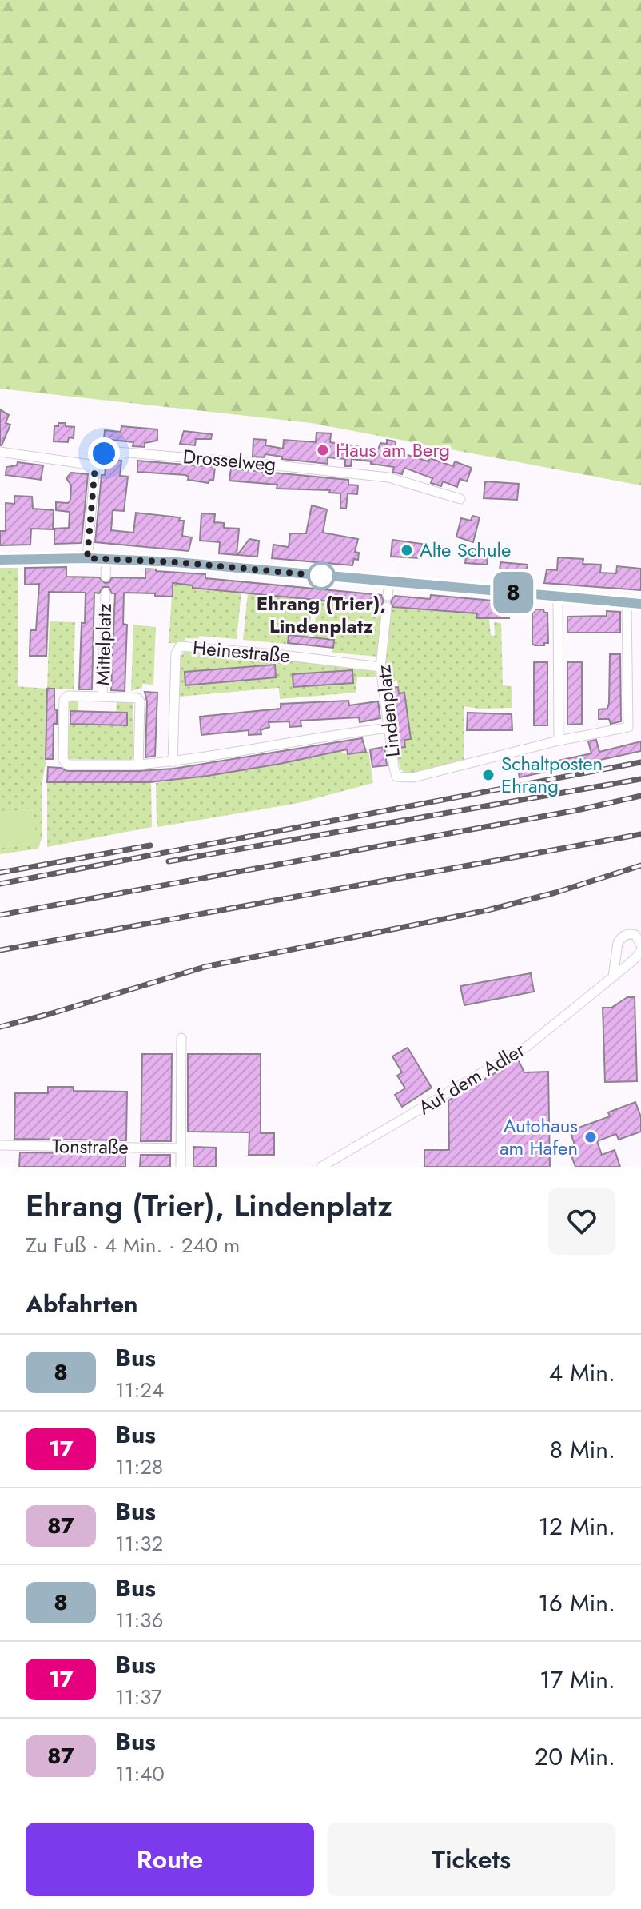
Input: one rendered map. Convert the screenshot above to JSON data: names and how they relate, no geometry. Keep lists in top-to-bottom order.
{
  "streets": {
    "street": [
      "Drosselweg",
      "Mittelplatz",
      "Heinestraße",
      "Lindenplatz",
      "Auf dem Adler",
      "Tonstraße"
    ]
  },
  "crossings": [
    ["Heinestraße", "Lindenplatz"]
  ],
  "places": [
    "Haus am Berg",
    "Alte Schule",
    "Ehrang (Trier), Lindenplatz",
    "Schaltposten Ehrang",
    "Autohaus am Hafen"
  ],
  "lines": ["bus line 8"],
  "page": {
    "on_map": "8",
    "heading": [
      ["Ehrang (Trier), Lindenplatz", "Zu Fuß · 4 Min. · 240 m"],
      "Abfahrten"
    ],
    "list": [
      {
        "mark": "8",
        "name": "Bus",
        "note": "11:24",
        "value": "4 Min."
      },
      {
        "mark": "17",
        "name": "Bus",
        "note": "11:28",
        "value": "8 Min."
      },
      {
        "mark": "87",
        "name": "Bus",
        "note": "11:32",
        "value": "12 Min."
      },
      {
        "mark": "8",
        "name": "Bus",
        "note": "11:36",
        "value": "16 Min."
      },
      {
        "mark": "17",
        "name": "Bus",
        "note": "11:37",
        "value": "17 Min."
      },
      {
        "mark": "87",
        "name": "Bus",
        "note": "11:40",
        "value": "20 Min."
      }
    ],
    "buttons": ["Route", "Tickets"]
  }
}
